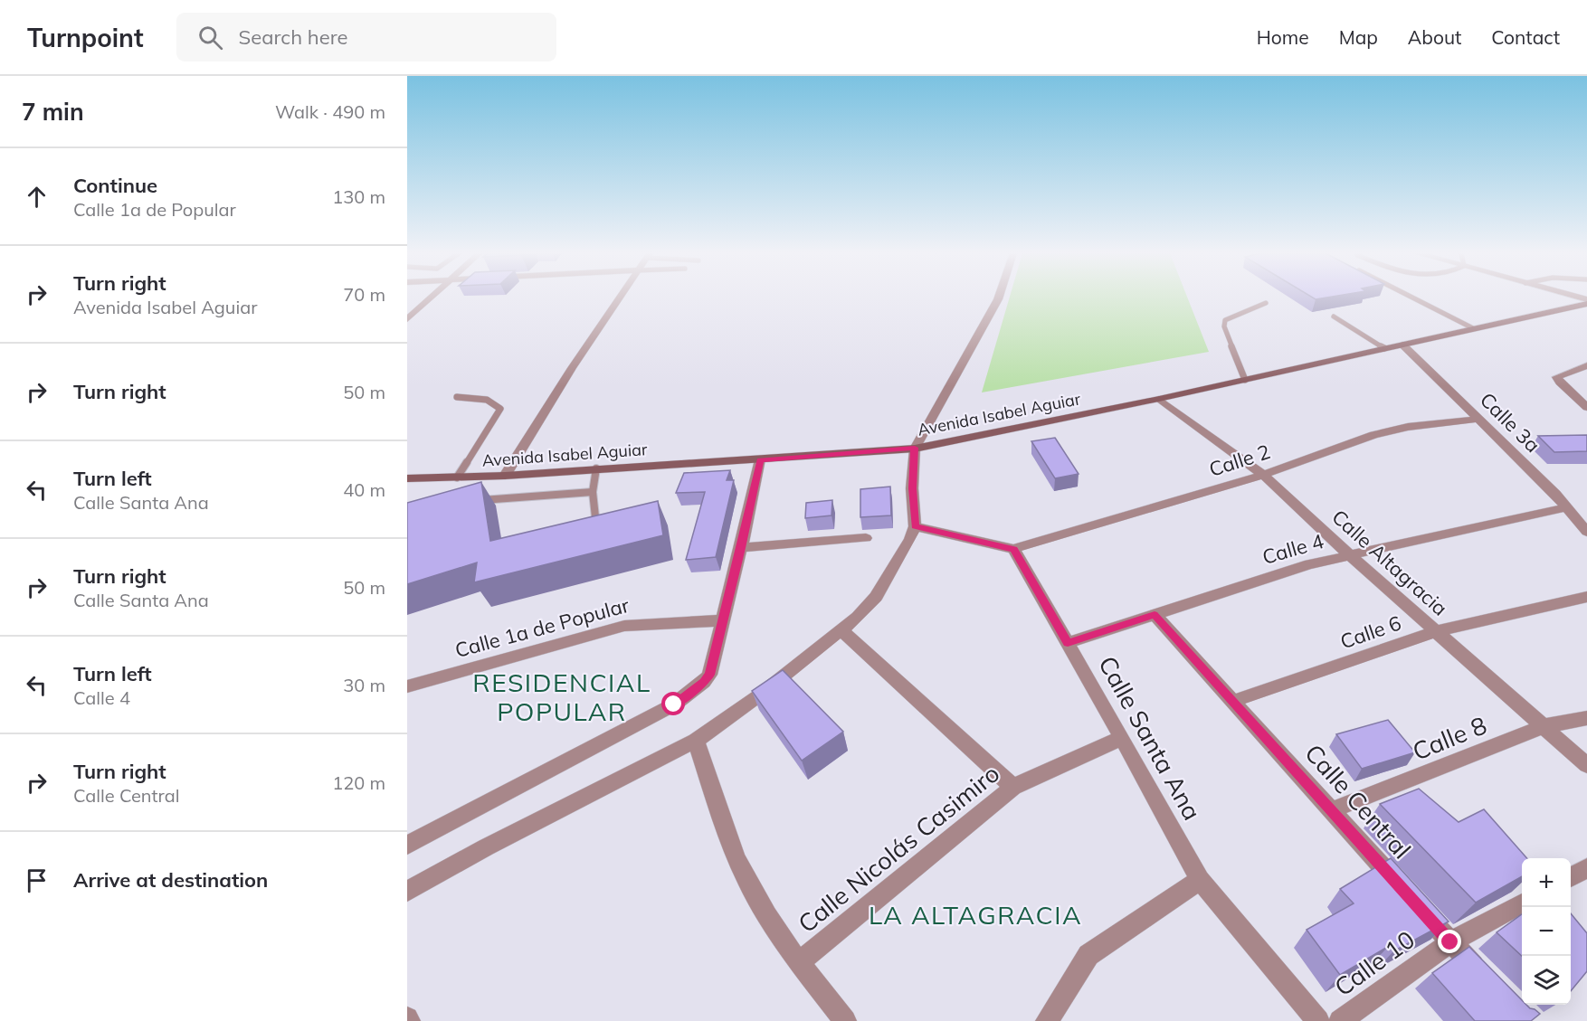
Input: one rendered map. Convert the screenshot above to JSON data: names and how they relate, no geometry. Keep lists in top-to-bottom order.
{
  "streets": {
    "main road": ["Avenida Isabel Aguiar"],
    "street": [
      "Calle 3a",
      "Calle 2",
      "Calle 4",
      "Calle Altagracia",
      "Calle 1a de Popular",
      "Calle 6",
      "Calle Santa Ana",
      "Calle 8",
      "Calle Central",
      "Calle Nicolás Casimiro",
      "Calle 10"
    ]
  },
  "crossings": [
    ["Avenida Isabel Aguiar", "Calle 3a"],
    ["Avenida Isabel Aguiar", "Calle Altagracia"],
    ["Calle 3a", "Calle 2"],
    ["Calle 3a", "Calle 4"],
    ["Calle 2", "Calle Altagracia"],
    ["Calle 2", "Calle Santa Ana"],
    ["Calle 4", "Calle Altagracia"],
    ["Calle 4", "Calle Santa Ana"],
    ["Calle 4", "Calle Central"],
    ["Calle Altagracia", "Calle 6"],
    ["Calle Altagracia", "Calle 8"],
    ["Calle 6", "Calle Central"],
    ["Calle Santa Ana", "Calle Nicolás Casimiro"],
    ["Calle 8", "Calle Central"]
  ],
  "districts": ["RESIDENCIAL POPULAR", "LA ALTAGRACIA"],
  "page": {
    "header": "Turnpoint",
    "search": "Search here",
    "nav": [
      "Home",
      "Map",
      "About",
      "Contact"
    ],
    "heading": ["7 min", "Walk · 490 m"],
    "list": [
      ["Continue", "Calle 1a de Popular", "130 m"],
      ["Turn right", "Avenida Isabel Aguiar", "70 m"],
      ["Turn right", "50 m"],
      ["Turn left", "Calle Santa Ana", "40 m"],
      ["Turn right", "Calle Santa Ana", "50 m"],
      ["Turn left", "Calle 4", "30 m"],
      ["Turn right", "Calle Central", "120 m"],
      "Arrive at destination"
    ],
    "map_buttons": ["+", "−"]
  }
}
